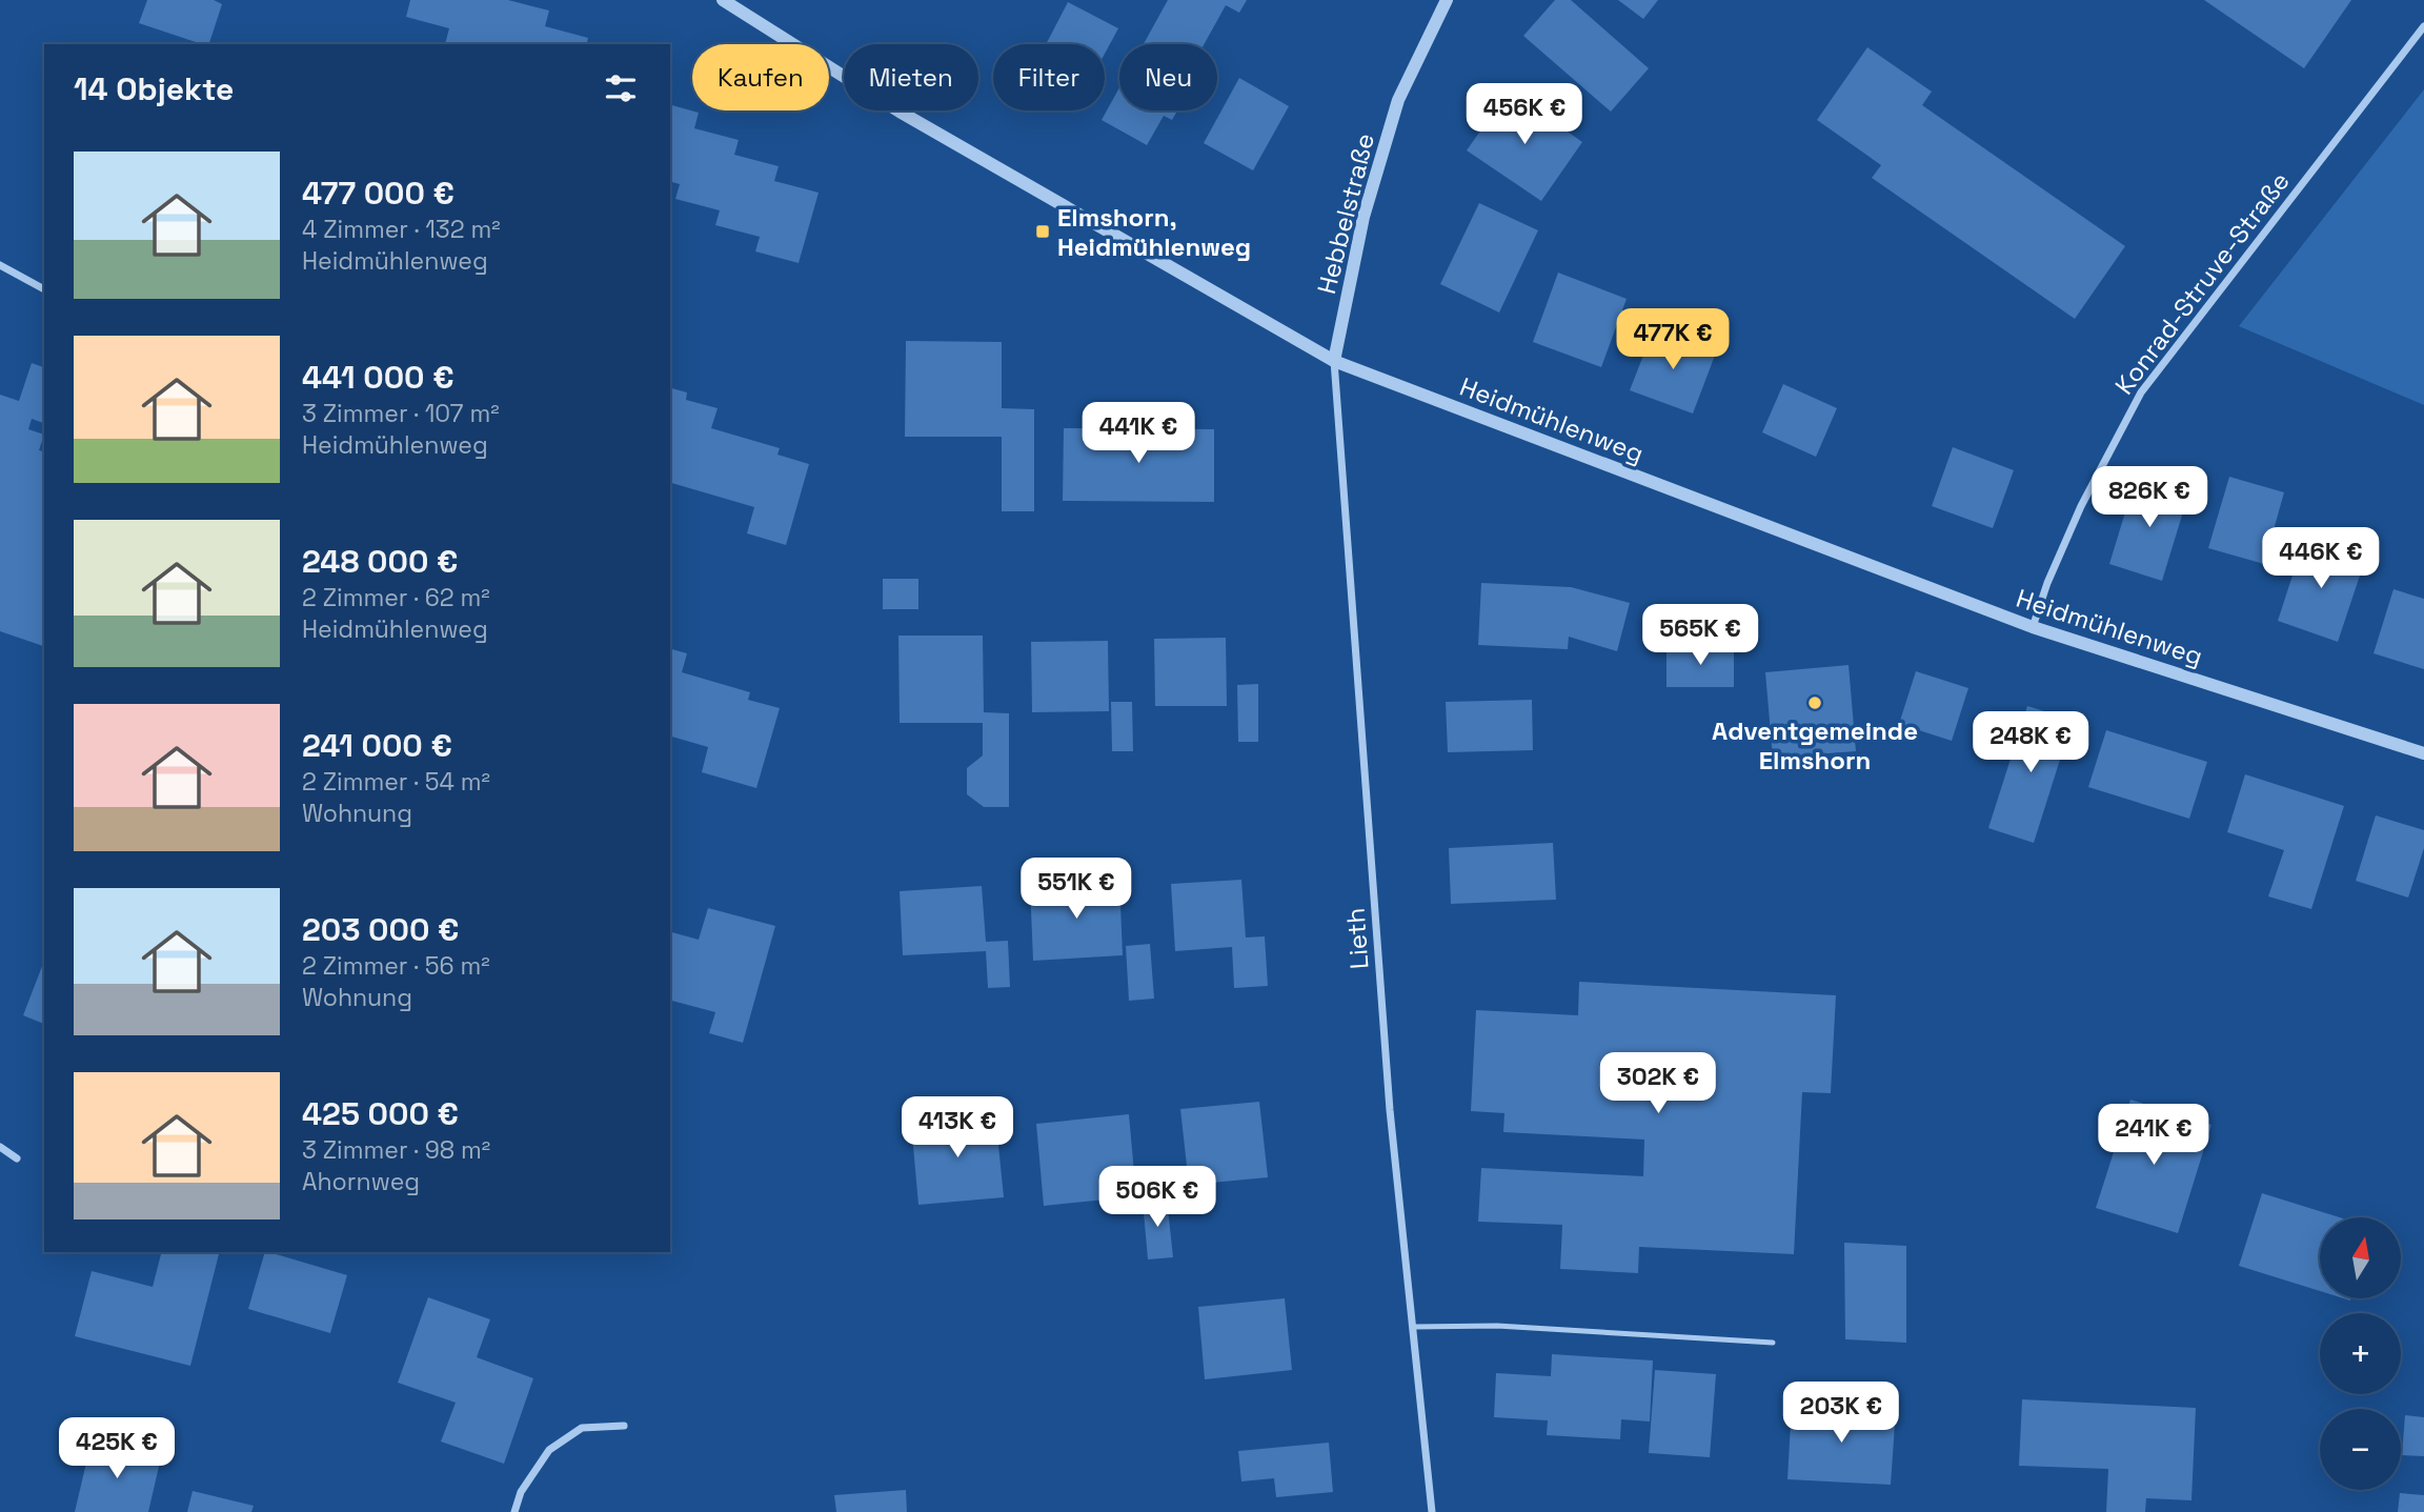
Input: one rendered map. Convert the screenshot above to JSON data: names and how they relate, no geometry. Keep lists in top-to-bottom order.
{
  "streets": {
    "street": [
      "Hebbelstraße",
      "Konrad-Struve-Straße",
      "Heidmühlenweg",
      "Lieth"
    ]
  },
  "crossings": [
    ["Hebbelstraße", "Heidmühlenweg"],
    ["Hebbelstraße", "Lieth"],
    ["Konrad-Struve-Straße", "Heidmühlenweg"],
    ["Heidmühlenweg", "Lieth"]
  ],
  "places": {
    "transit": ["Elmshorn, Heidmühlenweg"],
    "other": ["Adventgemeinde Elmshorn"]
  },
  "north": "top",
  "page": {
    "chip": [
      "Kaufen",
      "Mieten",
      "Filter",
      "Neu"
    ],
    "heading": "14 Objekte",
    "price": [
      "456K €",
      "477K €",
      "441K €",
      "826K €",
      "446K €",
      "565K €",
      "248K €",
      "551K €",
      "302K €",
      "413K €",
      "241K €",
      "506K €",
      "203K €",
      "425K €"
    ],
    "list": [
      {
        "name": "477 000 €",
        "note": "4 Zimmer · 132 m² · Heidmühlenweg"
      },
      {
        "name": "441 000 €",
        "note": "3 Zimmer · 107 m² · Heidmühlenweg"
      },
      {
        "name": "248 000 €",
        "note": "2 Zimmer · 62 m² · Heidmühlenweg"
      },
      {
        "name": "241 000 €",
        "note": "2 Zimmer · 54 m² · Wohnung"
      },
      {
        "name": "203 000 €",
        "note": "2 Zimmer · 56 m² · Wohnung"
      },
      {
        "name": "425 000 €",
        "note": "3 Zimmer · 98 m² · Ahornweg"
      }
    ],
    "map_buttons": ["+", "−"]
  }
}
